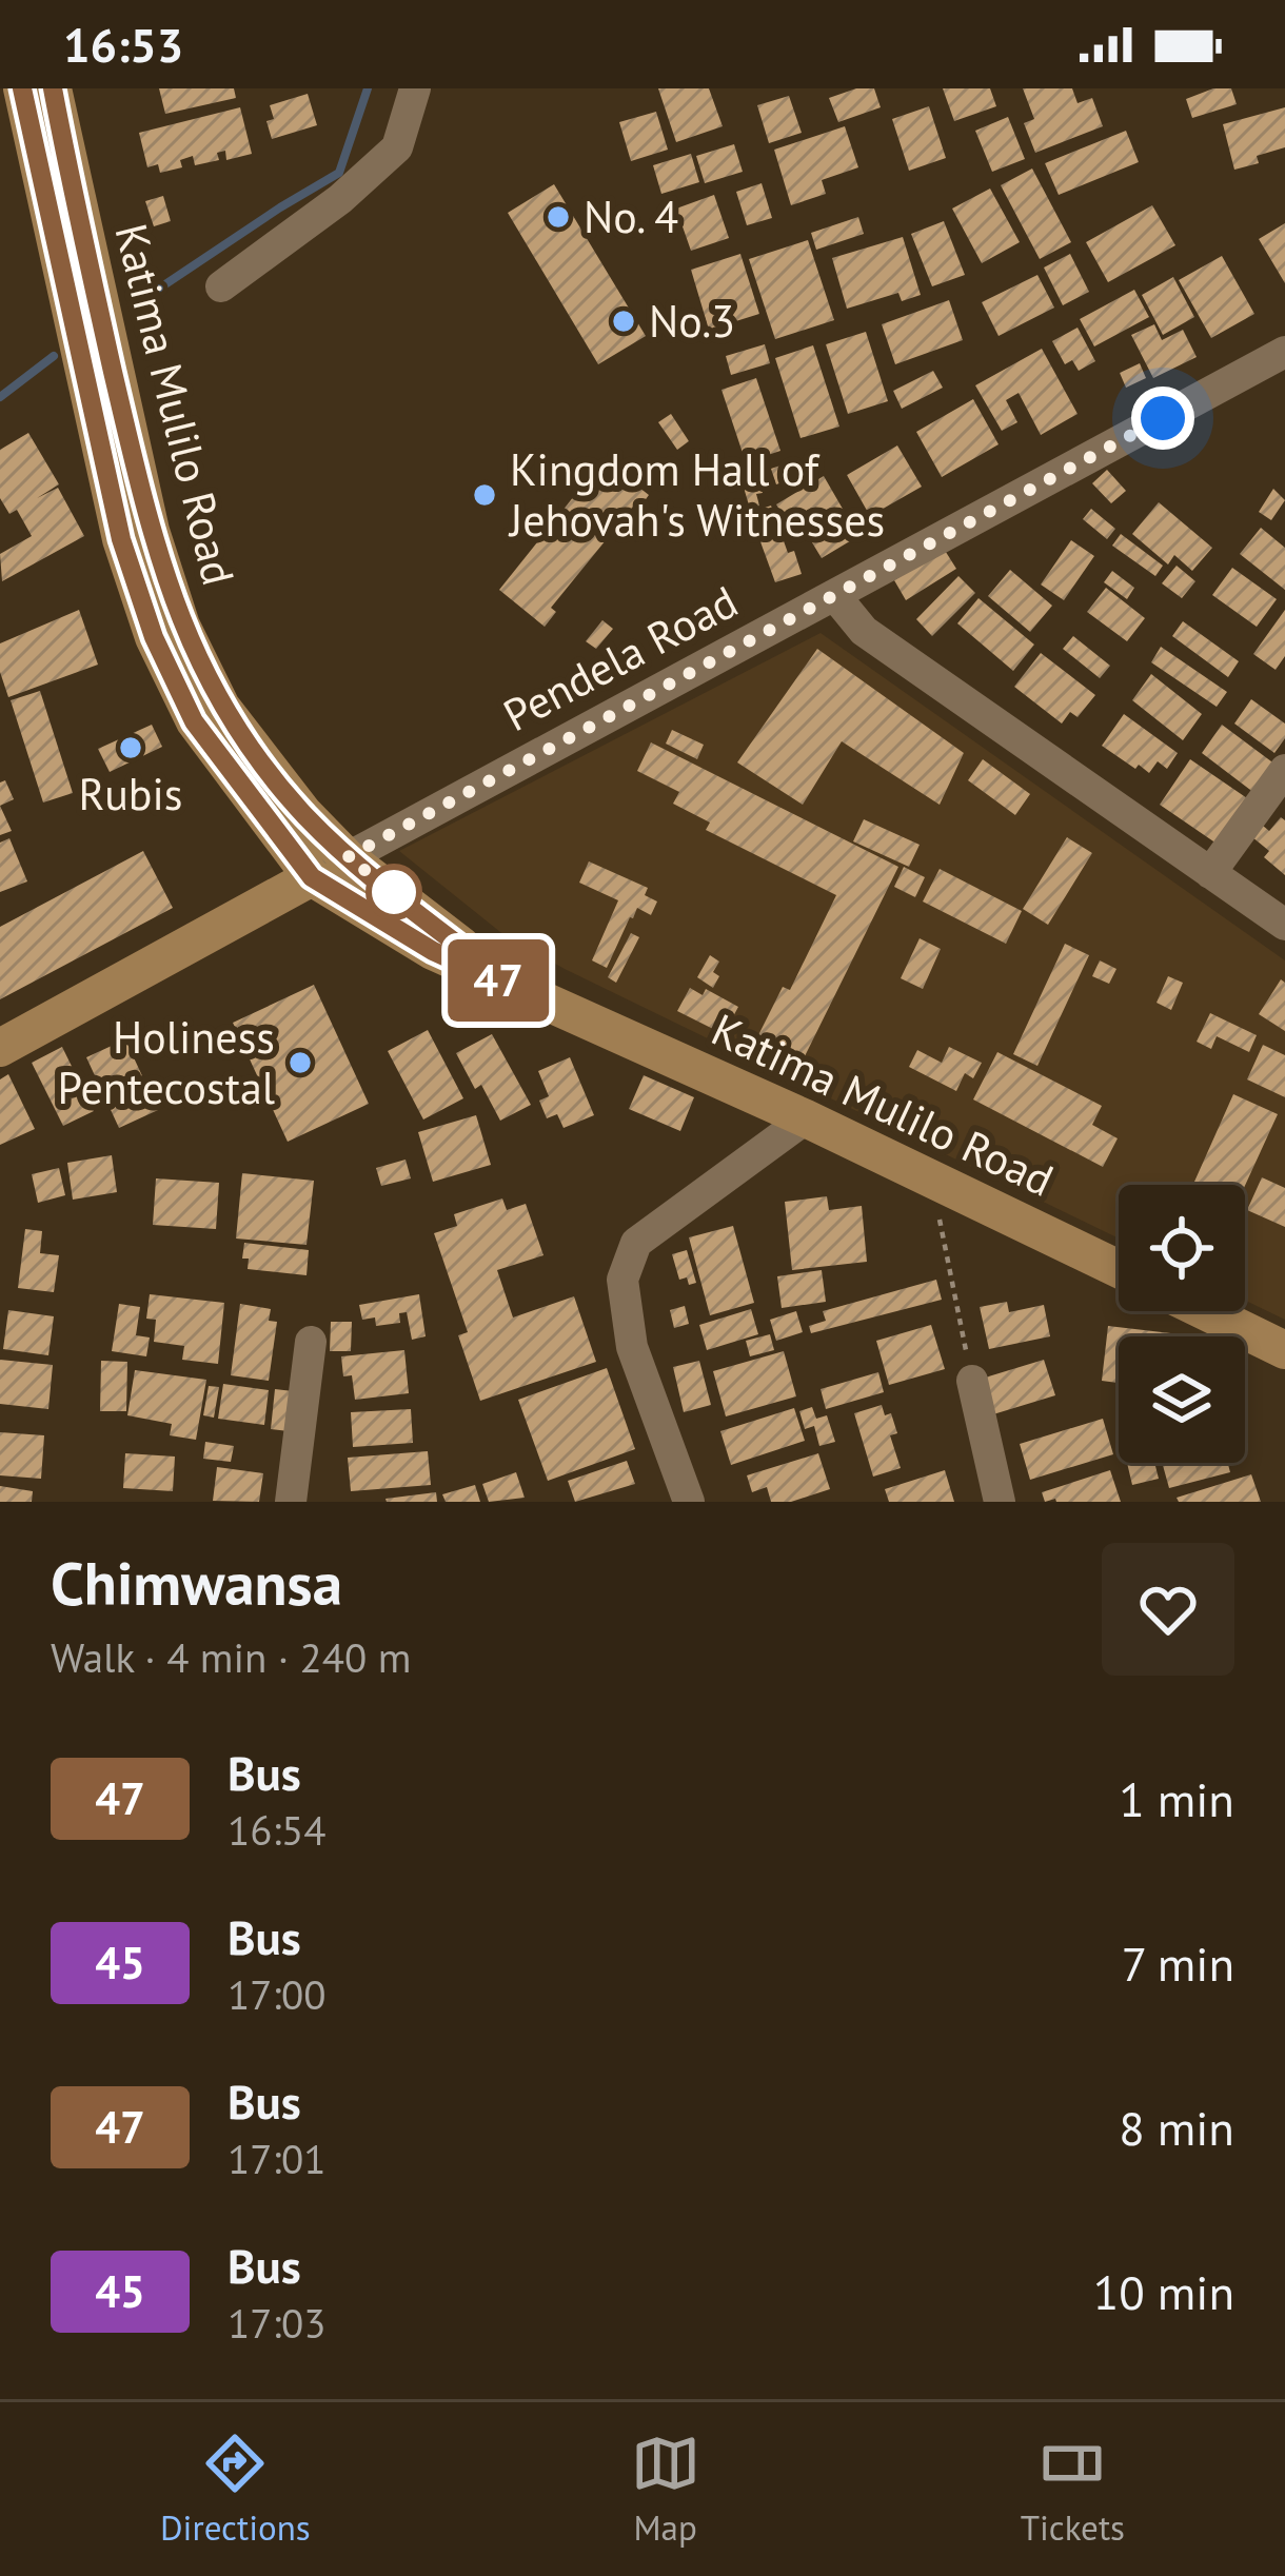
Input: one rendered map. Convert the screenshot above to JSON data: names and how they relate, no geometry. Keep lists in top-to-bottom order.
{
  "streets": {
    "main road": ["Katima Mulilo Road", "Pendela Road"]
  },
  "crossings": [
    ["Katima Mulilo Road", "Pendela Road"]
  ],
  "places": [
    "No. 4",
    "No.3",
    "Kingdom Hall of Jehovah's Witnesses",
    "Rubis",
    "Holiness Pentecostal"
  ],
  "lines": ["bus line 47"],
  "page": {
    "status": "16:53",
    "on_map": "47",
    "heading": ["Chimwansa", "Walk · 4 min · 240 m"],
    "list": [
      {
        "mark": "47",
        "name": "Bus",
        "note": "16:54",
        "value": "1 min"
      },
      {
        "mark": "45",
        "name": "Bus",
        "note": "17:00",
        "value": "7 min"
      },
      {
        "mark": "47",
        "name": "Bus",
        "note": "17:01",
        "value": "8 min"
      },
      {
        "mark": "45",
        "name": "Bus",
        "note": "17:03",
        "value": "10 min"
      }
    ],
    "tabs": ["Directions", "Map", "Tickets"]
  }
}
